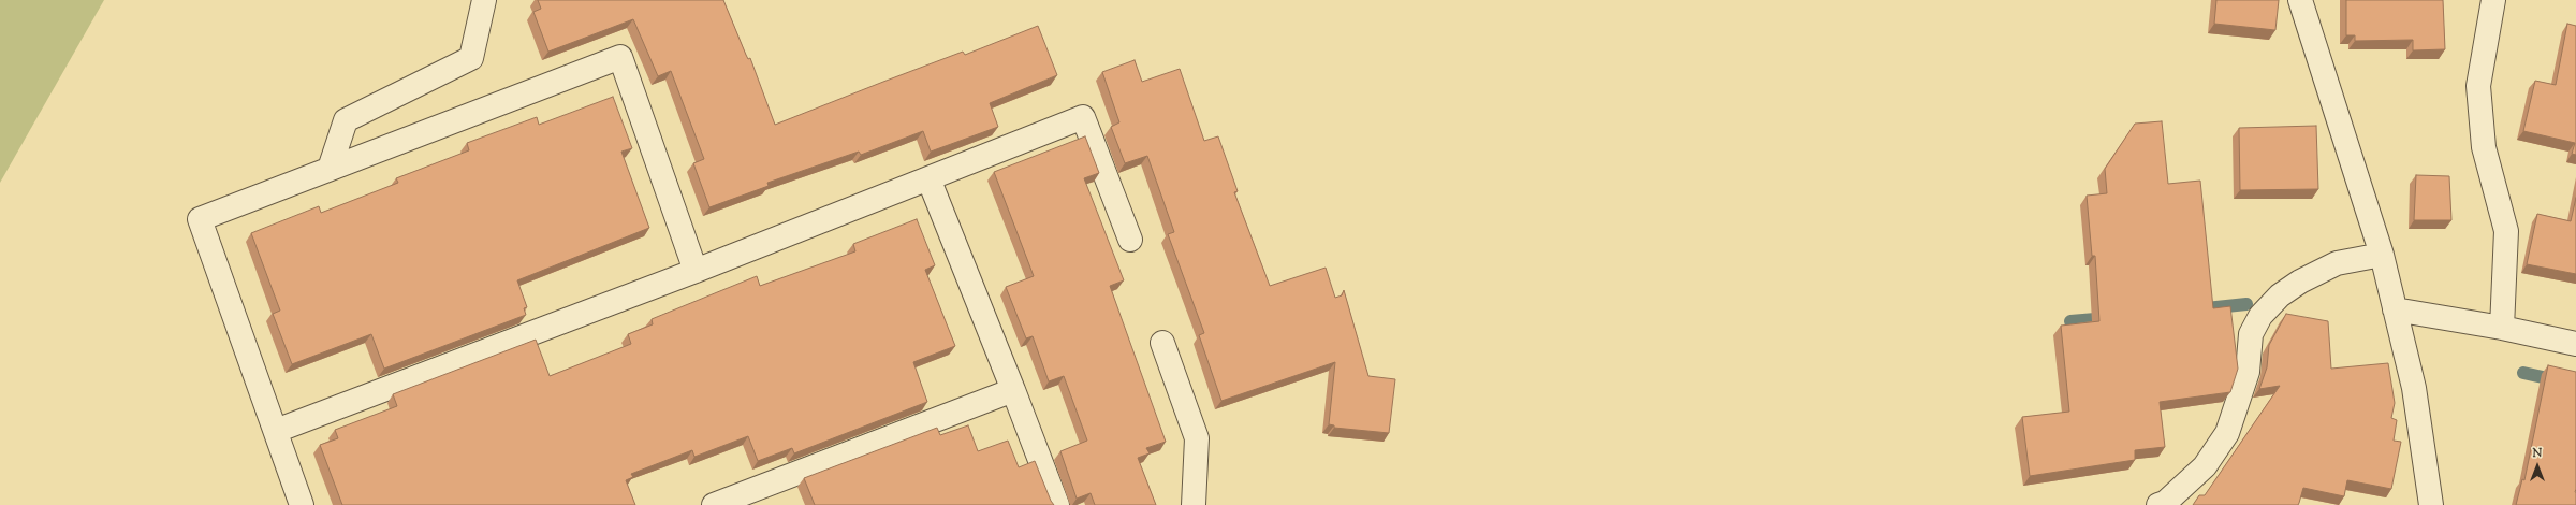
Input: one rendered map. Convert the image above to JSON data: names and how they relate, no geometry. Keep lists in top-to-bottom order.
{
  "north": "top"
}
